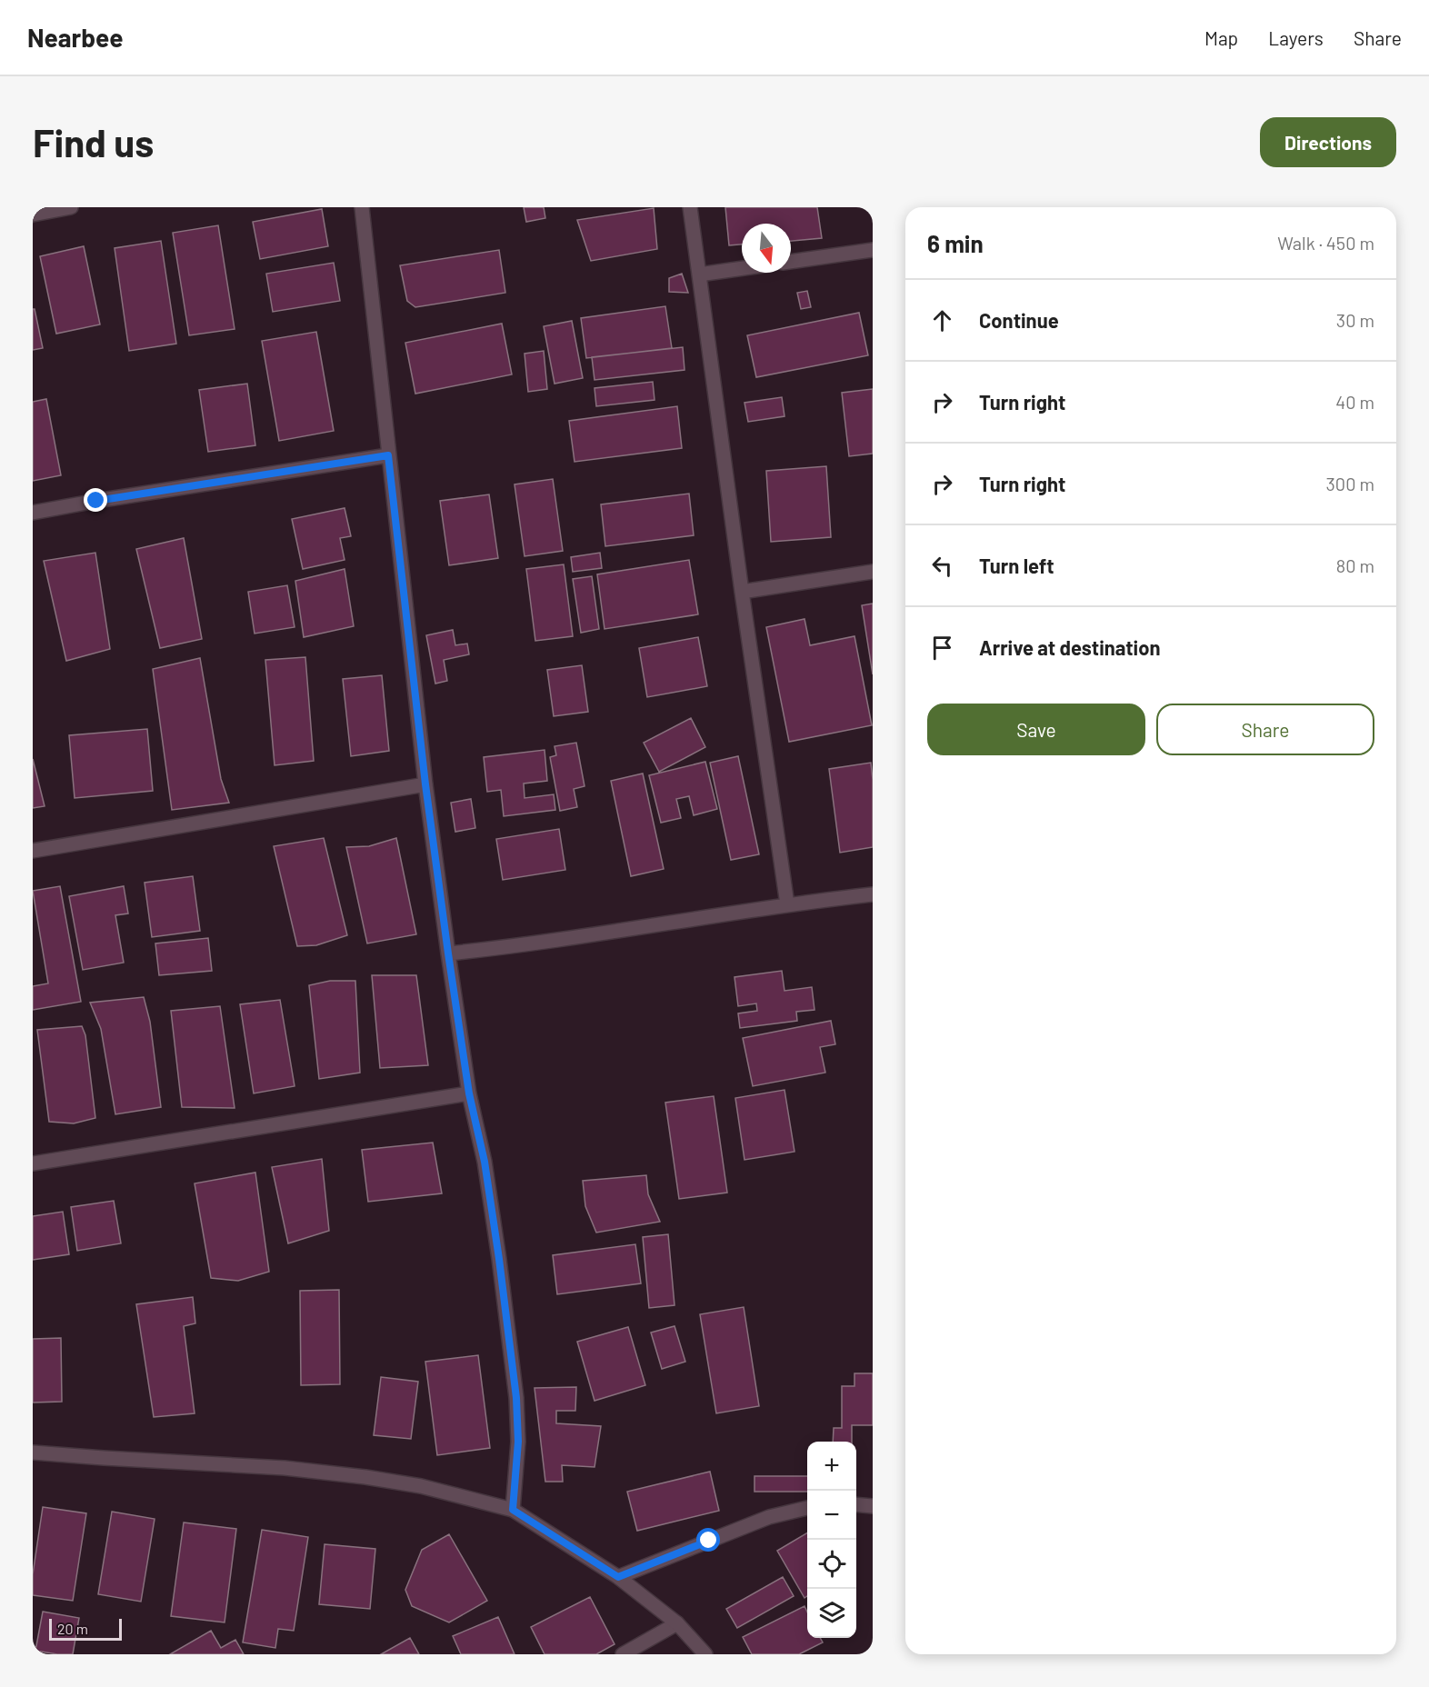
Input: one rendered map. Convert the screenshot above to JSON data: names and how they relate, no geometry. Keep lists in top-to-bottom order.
{
  "scale_bar": "20 m",
  "north": "bottom",
  "page": {
    "header": "Nearbee",
    "nav": ["Map", "Layers", "Share"],
    "buttons": [
      "Directions",
      ["Save", "Share"]
    ],
    "title": "Find us",
    "heading": ["6 min", "Walk · 450 m"],
    "list": [
      ["Continue", "30 m"],
      ["Turn right", "40 m"],
      ["Turn right", "300 m"],
      ["Turn left", "80 m"],
      "Arrive at destination"
    ],
    "map_buttons": ["+", "−"],
    "scale": "20 m"
  }
}
